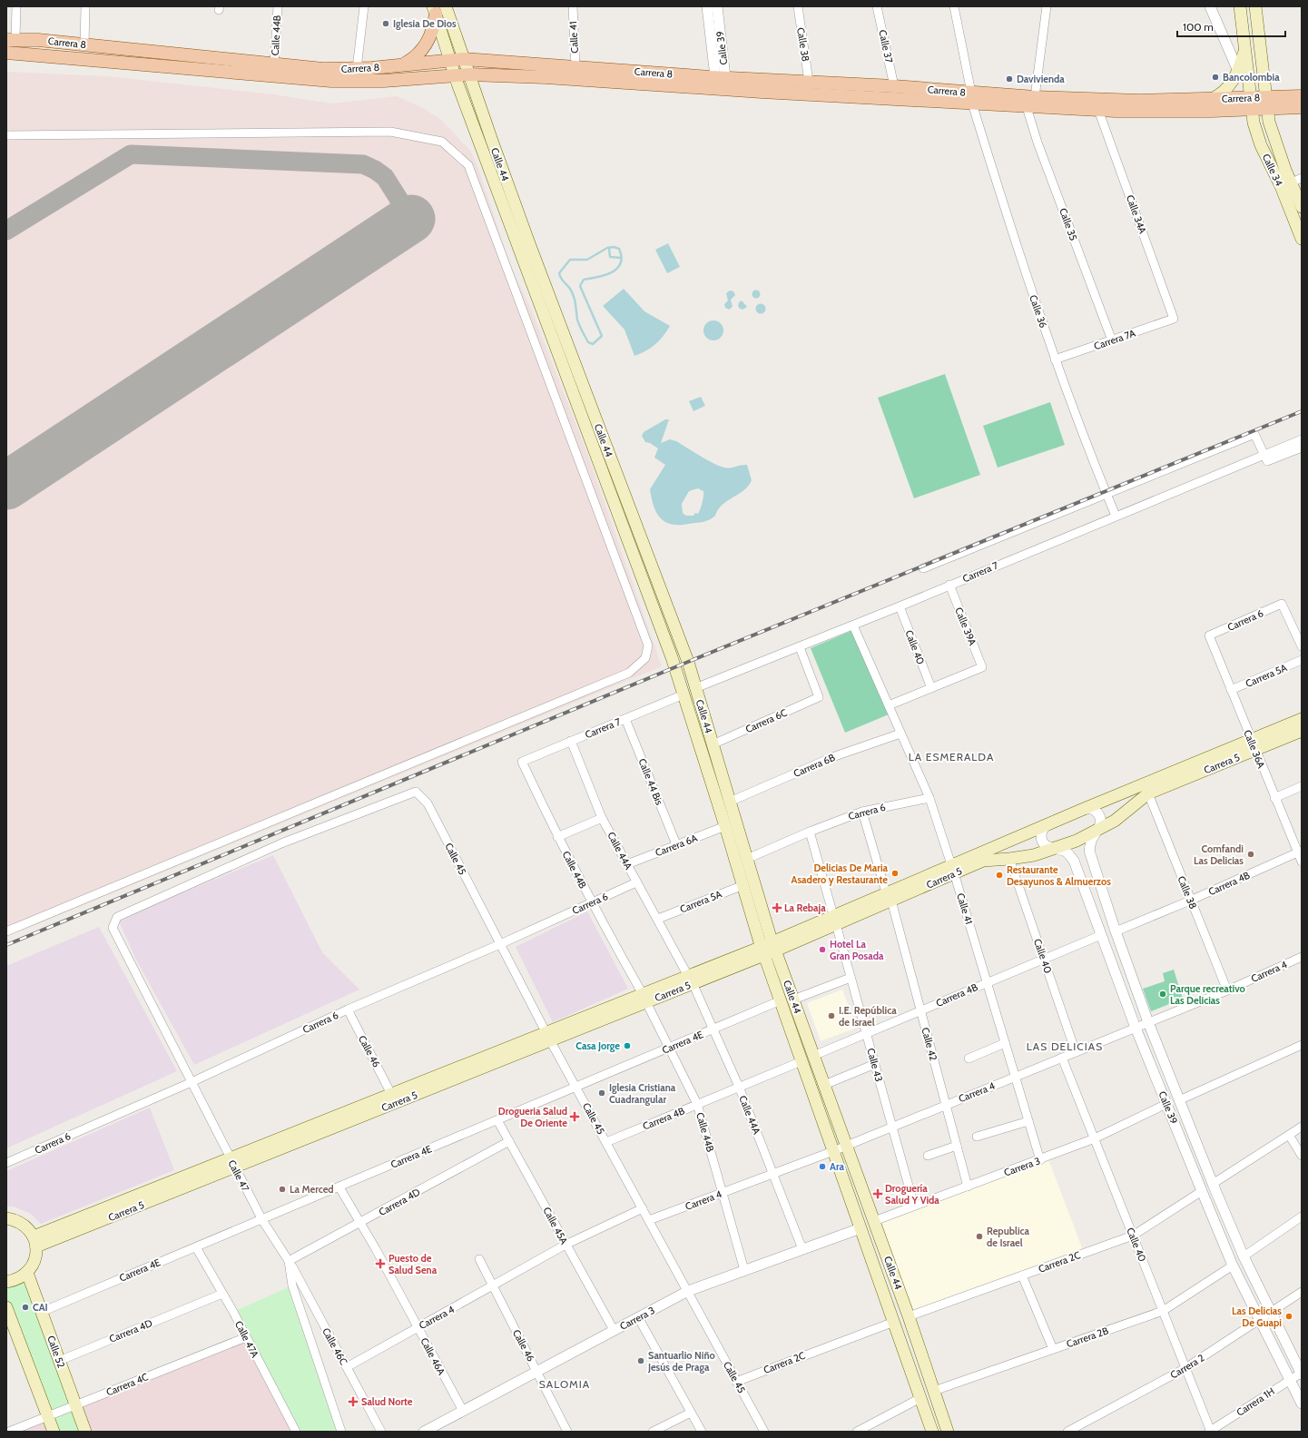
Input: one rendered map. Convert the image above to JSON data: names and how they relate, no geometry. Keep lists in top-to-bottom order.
{
  "streets": {
    "main road": [
      "Carrera 8",
      "Calle 44",
      "Calle 34",
      "Carrera 5",
      "Calle 52"
    ],
    "street": [
      "Calle 44B",
      "Calle 41",
      "Calle 38",
      "Calle 37",
      "Calle 39",
      "Calle 34A",
      "Calle 35",
      "Calle 36",
      "Carrera 7A",
      "Carrera 7",
      "Carrera 6",
      "Calle 39A",
      "Calle 40",
      "Carrera 5A",
      "Carrera 6C",
      "Calle 36A",
      "Carrera 6B",
      "Calle 44 Bis",
      "Carrera 6A",
      "Calle 44A",
      "Calle 45",
      "Carrera 4B",
      "Carrera 4",
      "Carrera 4E",
      "Calle 42",
      "Calle 46",
      "Calle 43",
      "Carrera 3",
      "Calle 47",
      "Carrera 4D",
      "Calle 45A",
      "Carrera 2C",
      "Carrera 2B",
      "Calle 47A",
      "Calle 46C",
      "Calle 46A",
      "Carrera 2",
      "Carrera 4C",
      "Carrera 1H"
    ]
  },
  "crossings": [
    ["Calle 44B", "Carrera 8"],
    ["Calle 44B", "Carrera 7"],
    ["Calle 44B", "Carrera 6"],
    ["Calle 44B", "Carrera 5"],
    ["Calle 44B", "Carrera 4B"],
    ["Calle 44B", "Carrera 4"],
    ["Calle 44B", "Carrera 4E"],
    ["Calle 44B", "Carrera 3"],
    ["Calle 41", "Carrera 8"],
    ["Calle 41", "Carrera 7"],
    ["Calle 41", "Carrera 6"],
    ["Calle 41", "Carrera 5"],
    ["Calle 41", "Carrera 6B"],
    ["Calle 41", "Carrera 4B"],
    ["Calle 41", "Carrera 4"],
    ["Calle 41", "Carrera 3"],
    ["Carrera 8", "Calle 38"],
    ["Carrera 8", "Calle 37"],
    ["Carrera 8", "Calle 39"],
    ["Carrera 8", "Calle 44"],
    ["Carrera 8", "Calle 34"],
    ["Carrera 8", "Calle 34A"],
    ["Carrera 8", "Calle 35"],
    ["Carrera 8", "Calle 36"],
    ["Calle 38", "Carrera 5"],
    ["Calle 38", "Carrera 4B"],
    ["Calle 38", "Carrera 4"],
    ["Calle 39", "Carrera 5"],
    ["Calle 39", "Carrera 4B"],
    ["Calle 39", "Carrera 4"],
    ["Calle 39", "Carrera 3"],
    ["Calle 39", "Carrera 2C"],
    ["Calle 39", "Carrera 2B"],
    ["Calle 39", "Carrera 2"],
    ["Calle 39", "Carrera 1H"],
    ["Calle 44", "Carrera 7"],
    ["Calle 44", "Carrera 6"],
    ["Calle 44", "Carrera 5A"],
    ["Calle 44", "Carrera 6C"],
    ["Calle 44", "Carrera 5"],
    ["Calle 44", "Carrera 6B"],
    ["Calle 44", "Carrera 6A"],
    ["Calle 44", "Carrera 4B"],
    ["Calle 44", "Carrera 4"],
    ["Calle 44", "Carrera 4E"],
    ["Calle 44", "Carrera 3"],
    ["Calle 44", "Carrera 2C"],
    ["Calle 44", "Carrera 2B"],
    ["Calle 34A", "Carrera 7A"],
    ["Calle 35", "Carrera 7A"],
    ["Calle 36", "Carrera 7A"],
    ["Calle 36", "Carrera 7"],
    ["Carrera 7", "Calle 39A"],
    ["Carrera 7", "Calle 40"],
    ["Carrera 7", "Carrera 6C"],
    ["Carrera 7", "Calle 44 Bis"],
    ["Carrera 7", "Calle 44A"],
    ["Carrera 6", "Calle 36A"],
    ["Carrera 6", "Calle 44A"],
    ["Carrera 6", "Calle 45"],
    ["Carrera 6", "Calle 42"],
    ["Carrera 6", "Calle 46"],
    ["Carrera 6", "Calle 43"],
    ["Carrera 6", "Calle 47"],
    ["Calle 39A", "Calle 40"],
    ["Calle 40", "Carrera 5"],
    ["Calle 40", "Carrera 4B"],
    ["Calle 40", "Carrera 4"],
    ["Calle 40", "Carrera 3"],
    ["Calle 40", "Carrera 2C"],
    ["Calle 40", "Carrera 2B"],
    ["Calle 40", "Carrera 2"],
    ["Calle 40", "Carrera 1H"],
    ["Carrera 5A", "Calle 36A"],
    ["Carrera 5A", "Calle 44A"],
    ["Calle 36A", "Carrera 5"],
    ["Calle 36A", "Carrera 4B"],
    ["Carrera 5", "Calle 44A"],
    ["Carrera 5", "Calle 45"],
    ["Carrera 5", "Calle 42"],
    ["Carrera 5", "Calle 46"],
    ["Carrera 5", "Calle 43"],
    ["Carrera 5", "Calle 47"],
    ["Calle 44 Bis", "Carrera 6A"],
    ["Carrera 6A", "Calle 44A"],
    ["Calle 44A", "Carrera 4B"],
    ["Calle 44A", "Carrera 4"],
    ["Calle 44A", "Carrera 4E"],
    ["Calle 44A", "Carrera 3"],
    ["Calle 45", "Carrera 4B"],
    ["Calle 45", "Carrera 4"],
    ["Calle 45", "Carrera 4E"],
    ["Calle 45", "Carrera 3"],
    ["Calle 45", "Calle 47"],
    ["Calle 45", "Carrera 2C"],
    ["Carrera 4B", "Calle 42"],
    ["Carrera 4B", "Calle 43"],
    ["Carrera 4", "Calle 42"],
    ["Carrera 4", "Calle 46"],
    ["Carrera 4", "Calle 43"],
    ["Carrera 4", "Calle 45A"],
    ["Carrera 4", "Calle 46C"],
    ["Carrera 4", "Calle 46A"],
    ["Carrera 4E", "Calle 47"],
    ["Carrera 4E", "Calle 45A"],
    ["Carrera 4E", "Calle 47A"],
    ["Carrera 4E", "Calle 52"],
    ["Carrera 4E", "Calle 46A"],
    ["Calle 42", "Carrera 3"],
    ["Calle 46", "Carrera 3"],
    ["Calle 43", "Carrera 3"],
    ["Carrera 3", "Calle 45A"],
    ["Carrera 3", "Calle 46A"],
    ["Calle 47", "Carrera 4D"],
    ["Calle 47", "Calle 46C"],
    ["Carrera 4D", "Calle 45A"],
    ["Carrera 4D", "Calle 47A"],
    ["Carrera 4D", "Calle 46C"],
    ["Carrera 4D", "Calle 52"],
    ["Carrera 4D", "Calle 46A"],
    ["Calle 47A", "Carrera 4C"],
    ["Calle 52", "Carrera 4C"]
  ],
  "districts": ["LA ESMERALDA", "LAS DELICIAS", "SALOMIA"],
  "places": {
    "other": [
      "Iglesia De Dios",
      "Bancolombia",
      "Davivienda",
      "Comfandi Las Delicias",
      "Delicias De Maria Asadero y Restaurante",
      "Restaurante Desayunos & Almuerzos",
      "Hotel La Gran Posada",
      "Parque recreativo Las Delicias",
      "I.E. República de Israel",
      "Casa Jorge",
      "Iglesia Cristiana Cuadrangular",
      "Ara",
      "La Merced",
      "Republica de Israel",
      "CAI",
      "Las Delicias De Guapi",
      "Santuarlio Niño Jesús de Praga"
    ],
    "health": [
      "La Rebaja",
      "Drogueria Salud De Oriente",
      "Droguería Salud Y Vida",
      "Puesto de Salud Sena",
      "Salud Norte"
    ]
  },
  "scale_bar": "100 m"
}
